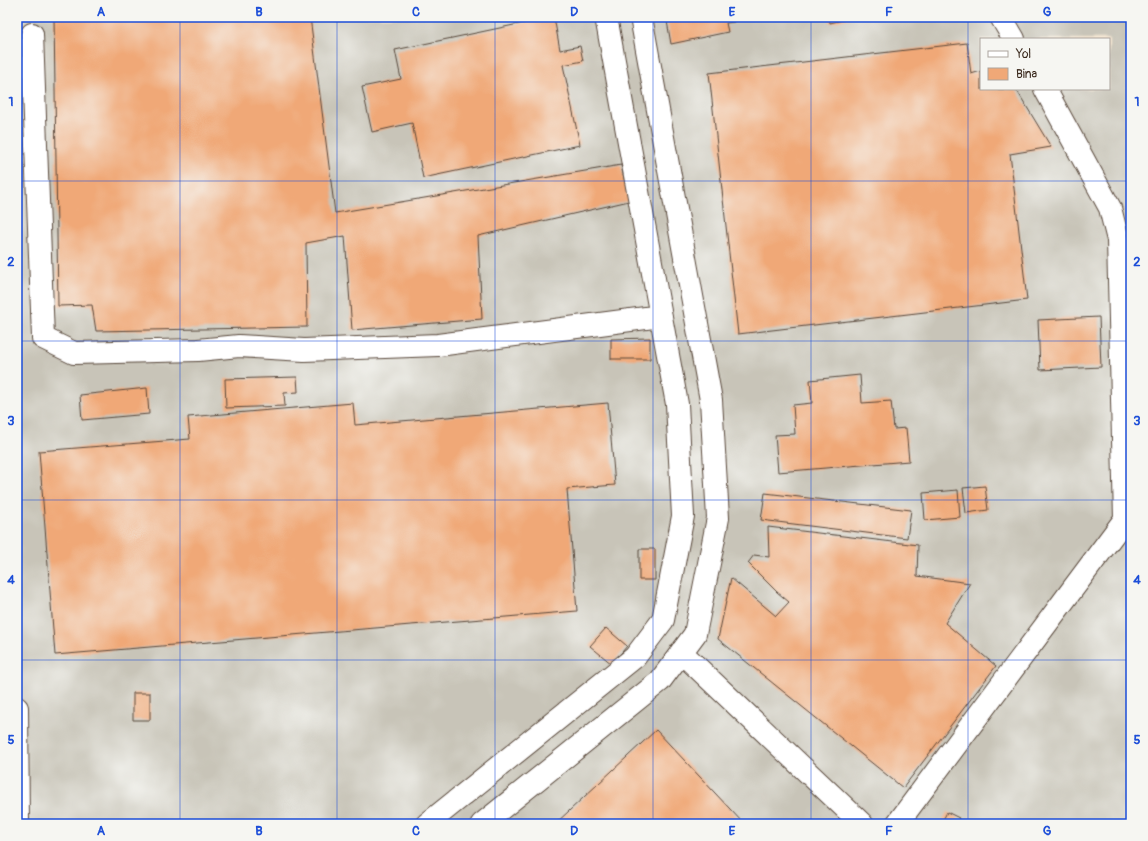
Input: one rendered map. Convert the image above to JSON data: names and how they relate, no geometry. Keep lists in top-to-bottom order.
{
  "legend": ["Yol", "Bina"],
  "grid": {
    "columns": [
      "A",
      "B",
      "C",
      "D",
      "E",
      "F",
      "G"
    ],
    "rows": [
      "1",
      "2",
      "3",
      "4",
      "5"
    ]
  }
}
